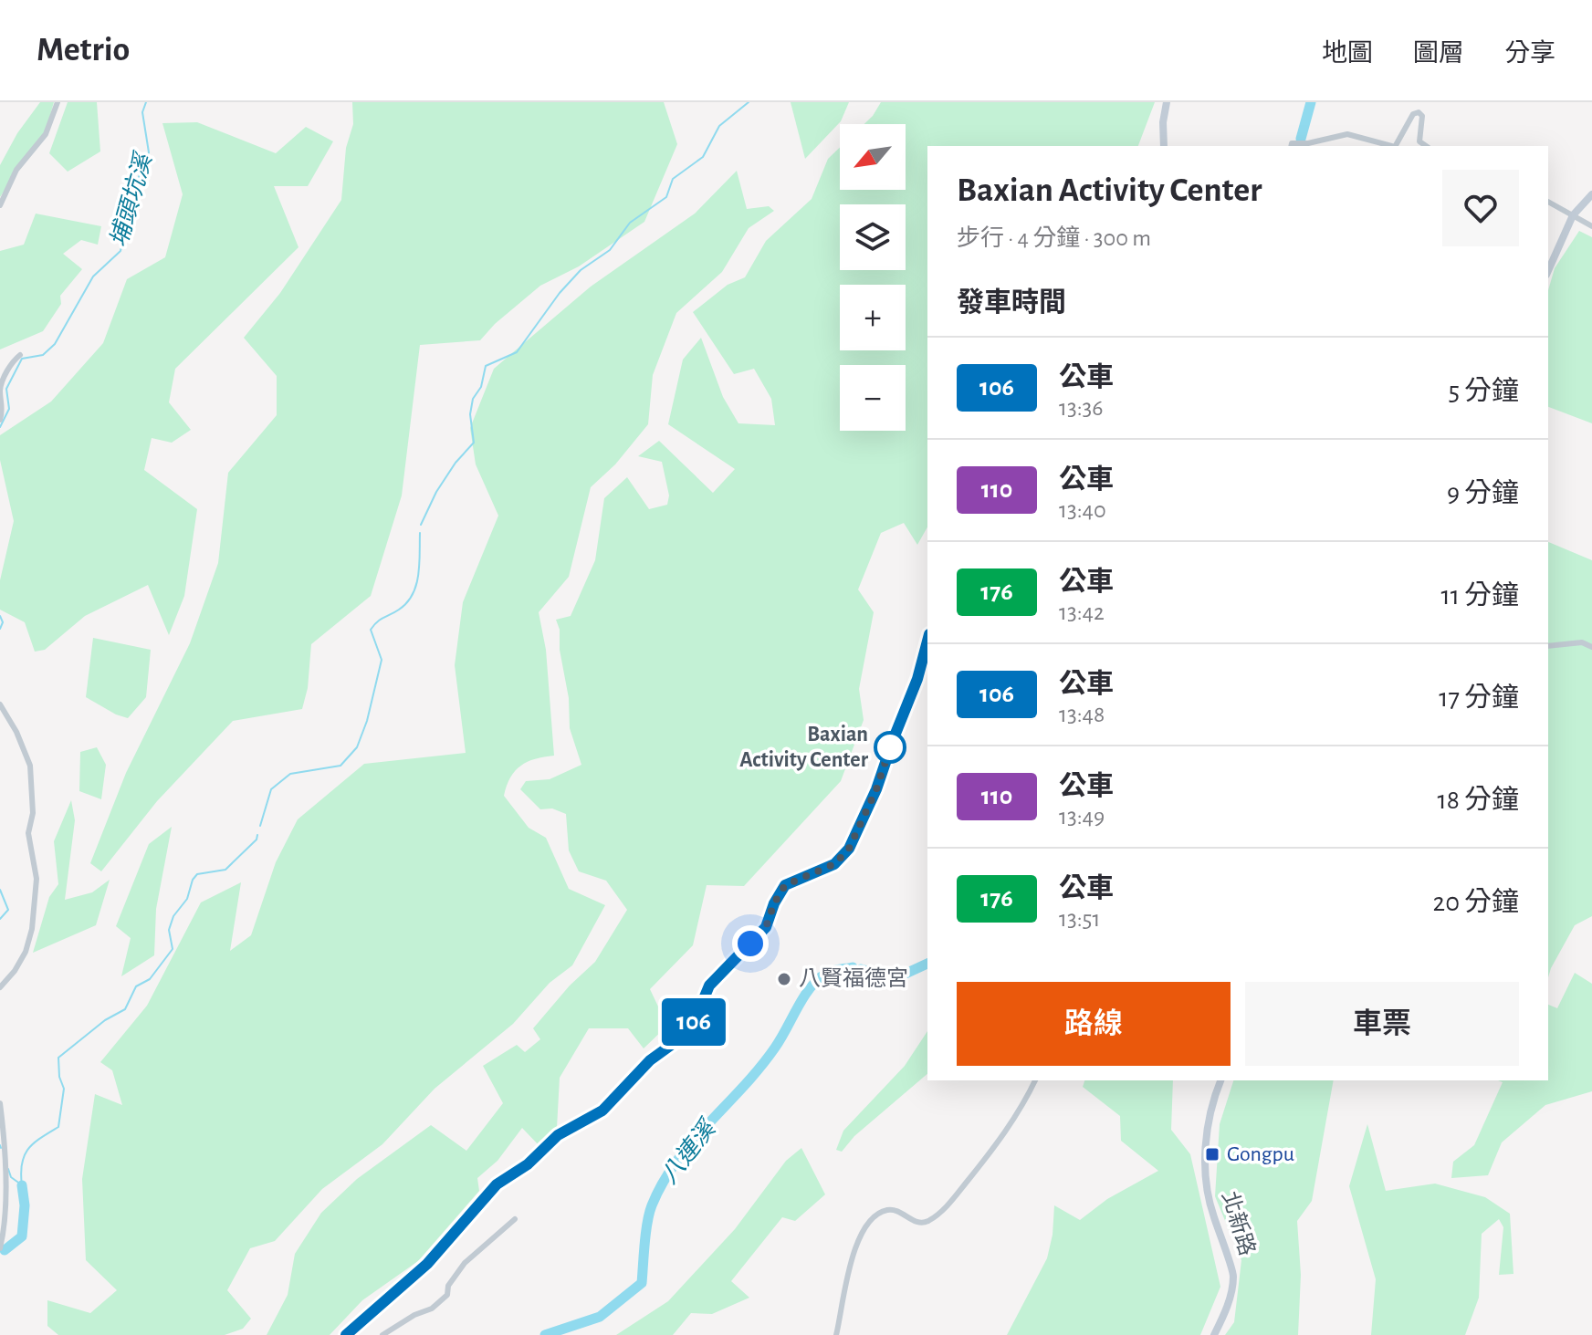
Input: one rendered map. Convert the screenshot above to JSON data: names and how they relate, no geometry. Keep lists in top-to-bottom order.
{
  "streets": {
    "street": ["北新路"]
  },
  "water": ["埔頭坑溪", "八連溪"],
  "places": {
    "other": ["Baxian Activity Center", "八賢福德宮"],
    "transit": ["Gongpu"]
  },
  "lines": ["bus line 106"],
  "north": "bottom left",
  "page": {
    "header": "Metrio",
    "nav": ["地圖", "圖層", "分享"],
    "on_map": "106",
    "map_buttons": ["+", "−"],
    "heading": [
      ["Baxian Activity Center", "步行 · 4 分鐘 · 300 m"],
      "發車時間"
    ],
    "list": [
      {
        "mark": "106",
        "name": "公車",
        "note": "13:36",
        "value": "5 分鐘"
      },
      {
        "mark": "110",
        "name": "公車",
        "note": "13:40",
        "value": "9 分鐘"
      },
      {
        "mark": "176",
        "name": "公車",
        "note": "13:42",
        "value": "11 分鐘"
      },
      {
        "mark": "106",
        "name": "公車",
        "note": "13:48",
        "value": "17 分鐘"
      },
      {
        "mark": "110",
        "name": "公車",
        "note": "13:49",
        "value": "18 分鐘"
      },
      {
        "mark": "176",
        "name": "公車",
        "note": "13:51",
        "value": "20 分鐘"
      }
    ],
    "buttons": ["路線", "車票"]
  }
}
